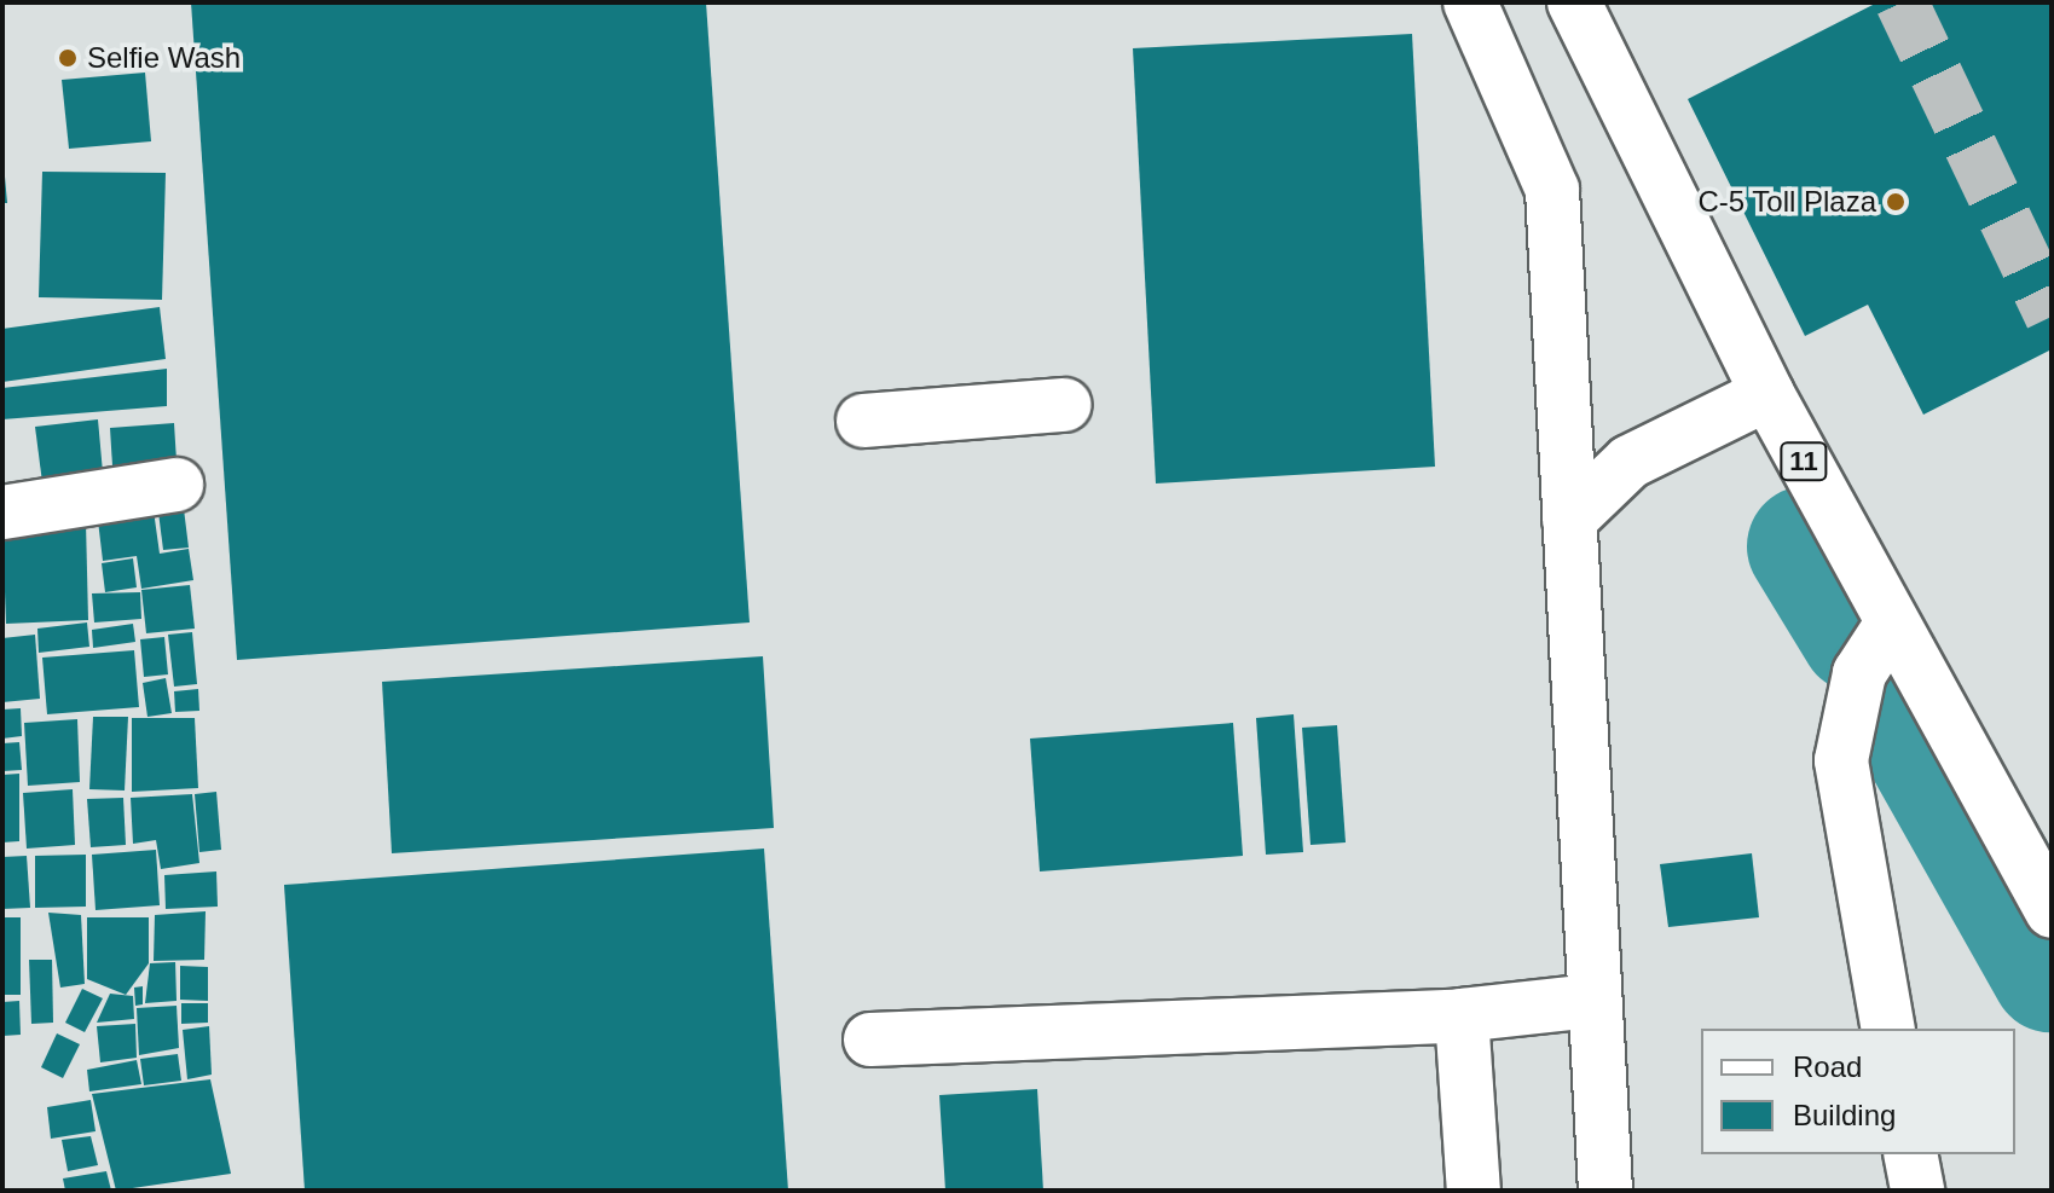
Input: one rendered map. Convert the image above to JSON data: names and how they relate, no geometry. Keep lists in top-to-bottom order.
{
  "streets": {
    "main road": ["11"]
  },
  "places": ["Selfie Wash", "C-5 Toll Plaza"],
  "legend": ["Road", "Building"]
}
